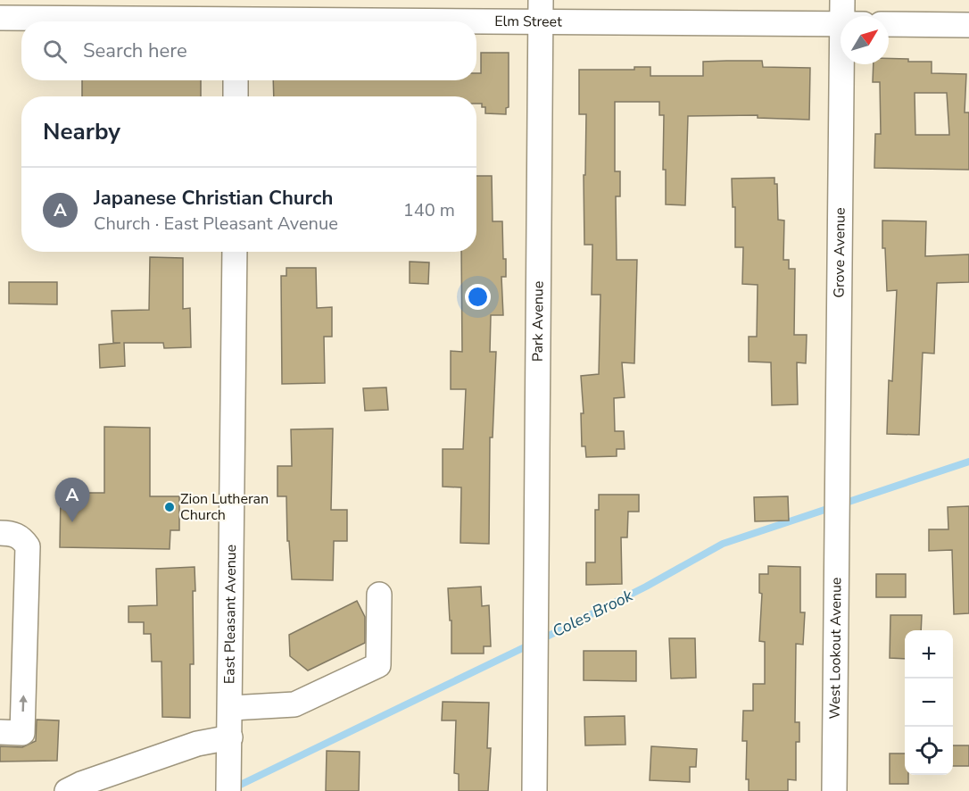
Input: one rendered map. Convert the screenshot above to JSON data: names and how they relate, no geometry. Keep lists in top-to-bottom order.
{
  "streets": {
    "street": [
      "Elm Street",
      "Grove Avenue",
      "Park Avenue",
      "East Pleasant Avenue",
      "West Lookout Avenue"
    ]
  },
  "crossings": [
    ["Elm Street", "Park Avenue"],
    ["Grove Avenue", "West Lookout Avenue"]
  ],
  "water": ["Coles Brook"],
  "places": ["Zion Lutheran Church"],
  "north": "top right",
  "page": {
    "search": "Search here",
    "heading": "Nearby",
    "list": [
      {
        "mark": "A",
        "name": "Japanese Christian Church",
        "note": "Church · East Pleasant Avenue",
        "value": "140 m"
      }
    ],
    "pins": "A",
    "map_buttons": ["+", "−"]
  }
}
